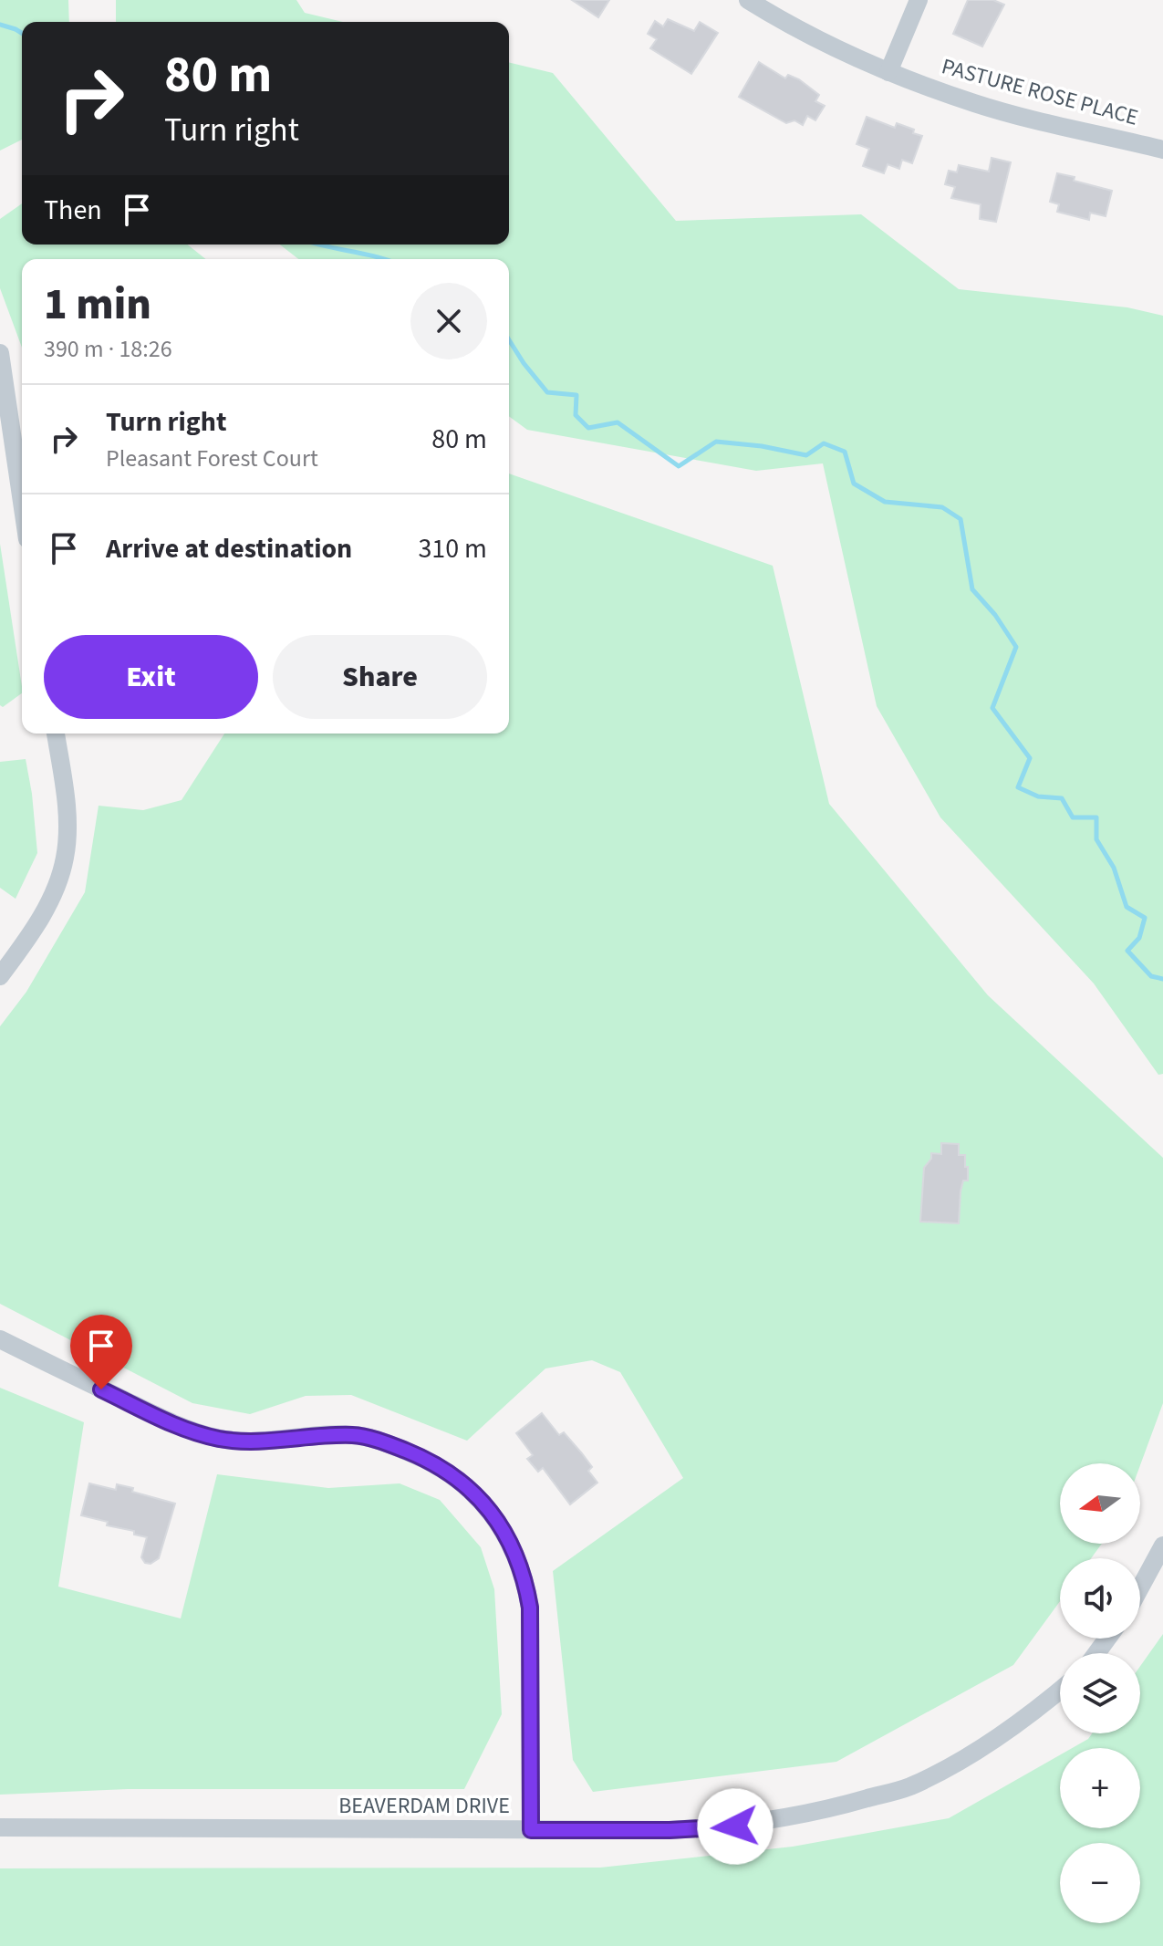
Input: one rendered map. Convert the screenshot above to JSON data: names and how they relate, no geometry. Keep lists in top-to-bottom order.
{
  "streets": {
    "street": ["PASTURE ROSE PLACE", "BEAVERDAM DRIVE"]
  },
  "north": "left",
  "page": {
    "turn": ["80 m", "Turn right"],
    "then": "Then",
    "heading": ["1 min", "390 m · 18:26"],
    "list": [
      {
        "name": "Turn right",
        "note": "Pleasant Forest Court",
        "value": "80 m"
      },
      {
        "name": "Arrive at destination",
        "value": "310 m"
      }
    ],
    "buttons": ["Exit", "Share"],
    "map_buttons": ["+", "−"]
  }
}
